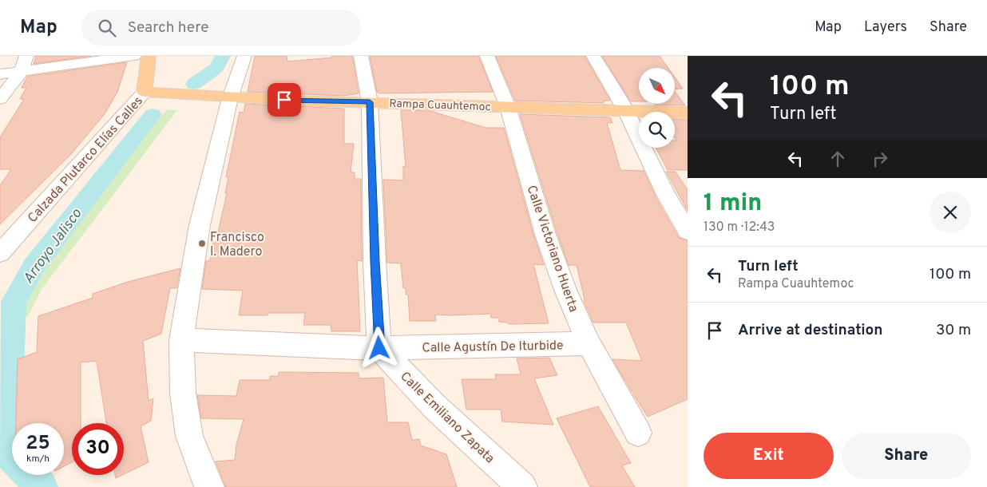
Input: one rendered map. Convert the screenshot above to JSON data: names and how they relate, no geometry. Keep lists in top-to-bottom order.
{
  "streets": {
    "main road": ["Rampa Cuauhtemoc", "Calzada Plutarco Elías Calles"],
    "street": ["Calle Victoriano Huerta", "Calle Agustín De Iturbide", "Calle Emiliano Zapata"]
  },
  "crossings": [
    ["Rampa Cuauhtemoc", "Calzada Plutarco Elías Calles"],
    ["Rampa Cuauhtemoc", "Calle Victoriano Huerta"],
    ["Calle Victoriano Huerta", "Calle Agustín De Iturbide"],
    ["Calle Agustín De Iturbide", "Calle Emiliano Zapata"]
  ],
  "water": ["Arroyo Jalisco"],
  "places": ["Francisco I. Madero"],
  "north": "bottom right",
  "page": {
    "header": "Map",
    "search": "Search here",
    "nav": ["Map", "Layers", "Share"],
    "turn": ["100 m", "Turn left"],
    "heading": ["1 min", "130 m · 12:43"],
    "list": [
      {
        "name": "Turn left",
        "note": "Rampa Cuauhtemoc",
        "value": "100 m"
      },
      {
        "name": "Arrive at destination",
        "value": "30 m"
      }
    ],
    "speed": "25 km/h",
    "limit": "30",
    "buttons": ["Exit", "Share"]
  }
}
